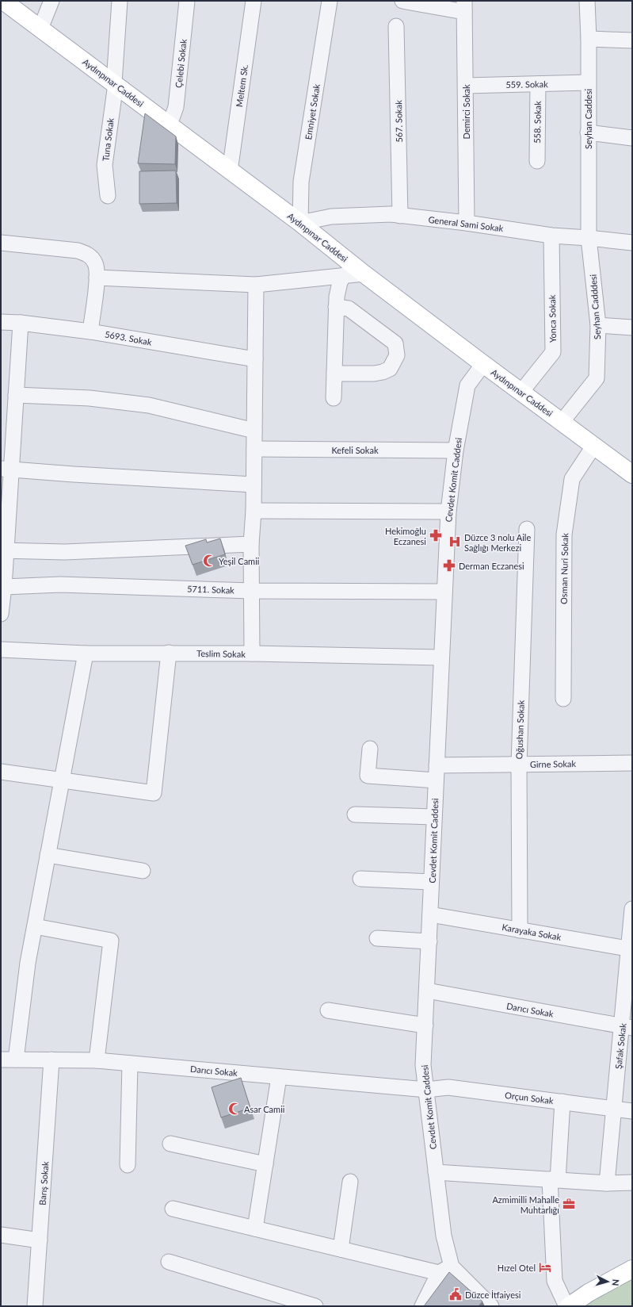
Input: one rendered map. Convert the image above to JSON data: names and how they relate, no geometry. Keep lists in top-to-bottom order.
{
  "streets": {
    "main road": ["Aydınpınar Caddesi"],
    "street": [
      "Çelebi Sokak",
      "559. Sokak",
      "Meltem Sk.",
      "Emniyet Sokak",
      "Demirci Sokak",
      "Seyhan Caddesi",
      "567. Sokak",
      "558. Sokak",
      "Tuna Sokak",
      "General Sami Sokak",
      "Seyhan Cadddesi",
      "Yonca Sokak",
      "5693. Sokak",
      "Kefeli Sokak",
      "Cevdet Komit Caddesi",
      "Osman Nuri Sokak",
      "5711. Sokak",
      "Teslim Sokak",
      "Oğushan Sokak",
      "Girne Sokak",
      "Karayaka Sokak",
      "Darıcı Sokak",
      "Şafak Sokak",
      "Orçun Sokak",
      "Barış Sokak"
    ]
  },
  "crossings": [
    ["Çelebi Sokak", "Aydınpınar Caddesi"],
    ["Aydınpınar Caddesi", "Meltem Sk."],
    ["Aydınpınar Caddesi", "Emniyet Sokak"],
    ["Aydınpınar Caddesi", "Tuna Sokak"],
    ["Aydınpınar Caddesi", "General Sami Sokak"],
    ["Aydınpınar Caddesi", "Seyhan Cadddesi"],
    ["Aydınpınar Caddesi", "Yonca Sokak"],
    ["Aydınpınar Caddesi", "Cevdet Komit Caddesi"],
    ["Aydınpınar Caddesi", "Osman Nuri Sokak"],
    ["559. Sokak", "Demirci Sokak"],
    ["559. Sokak", "Seyhan Caddesi"],
    ["559. Sokak", "558. Sokak"],
    ["Emniyet Sokak", "General Sami Sokak"],
    ["Demirci Sokak", "General Sami Sokak"],
    ["Seyhan Caddesi", "General Sami Sokak"],
    ["Seyhan Caddesi", "Seyhan Cadddesi"],
    ["567. Sokak", "General Sami Sokak"],
    ["General Sami Sokak", "Seyhan Cadddesi"],
    ["General Sami Sokak", "Yonca Sokak"],
    ["Kefeli Sokak", "Cevdet Komit Caddesi"],
    ["Cevdet Komit Caddesi", "5711. Sokak"],
    ["Cevdet Komit Caddesi", "Teslim Sokak"],
    ["Cevdet Komit Caddesi", "Girne Sokak"],
    ["Cevdet Komit Caddesi", "Karayaka Sokak"],
    ["Cevdet Komit Caddesi", "Darıcı Sokak"],
    ["Cevdet Komit Caddesi", "Orçun Sokak"],
    ["Oğushan Sokak", "Girne Sokak"],
    ["Oğushan Sokak", "Karayaka Sokak"],
    ["Karayaka Sokak", "Şafak Sokak"],
    ["Darıcı Sokak", "Şafak Sokak"],
    ["Darıcı Sokak", "Orçun Sokak"],
    ["Darıcı Sokak", "Barış Sokak"],
    ["Şafak Sokak", "Orçun Sokak"]
  ],
  "places": {
    "pharmacy": ["Hekimoğlu Eczanesi", "Derman Eczanesi"],
    "hospital": ["Düzce 3 nolu Aile Sağlığı Merkezi"],
    "mosque": ["Yeşil Camii", "Asar Camii"],
    "office": ["Azmimilli Mahalle Muhtarlığı"],
    "hotel": ["Hızel Otel"],
    "public building": ["Düzce İtfaiyesi"]
  },
  "north": "right"
}
